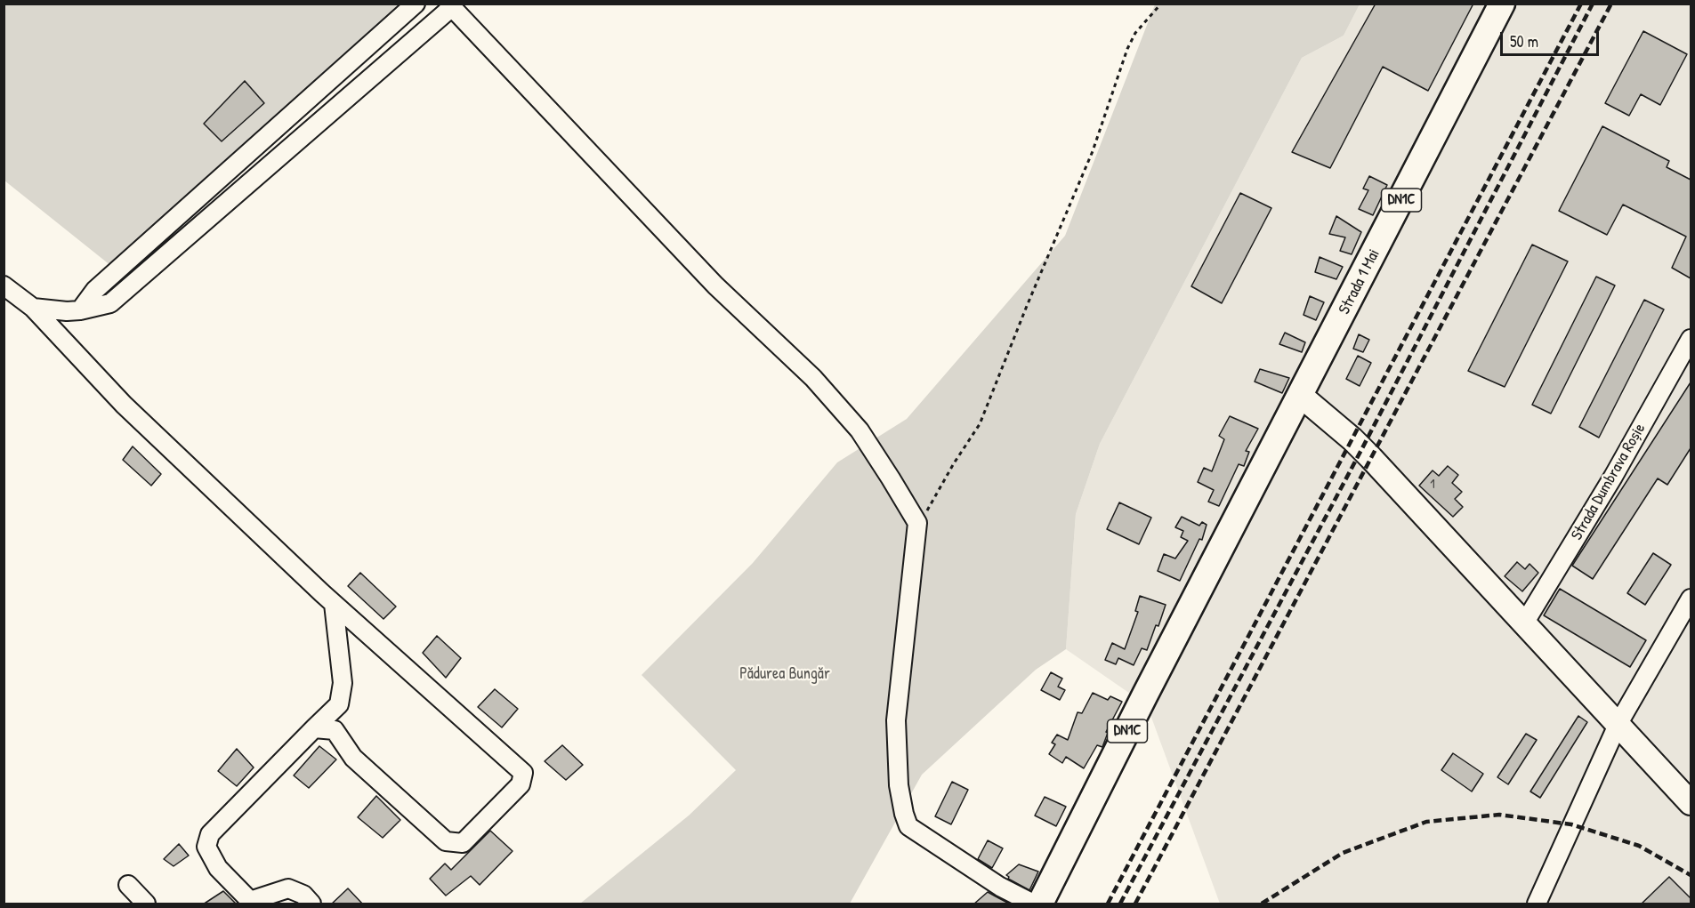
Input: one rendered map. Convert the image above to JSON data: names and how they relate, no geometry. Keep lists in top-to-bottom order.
{
  "streets": {
    "highway": ["DN1C", "Strada 1 Mai"],
    "street": ["Strada Dumbrava Roșie"]
  },
  "parks": ["Pădurea Bungăr"],
  "house_numbers": ["1"],
  "scale_bar": "50 m"
}
